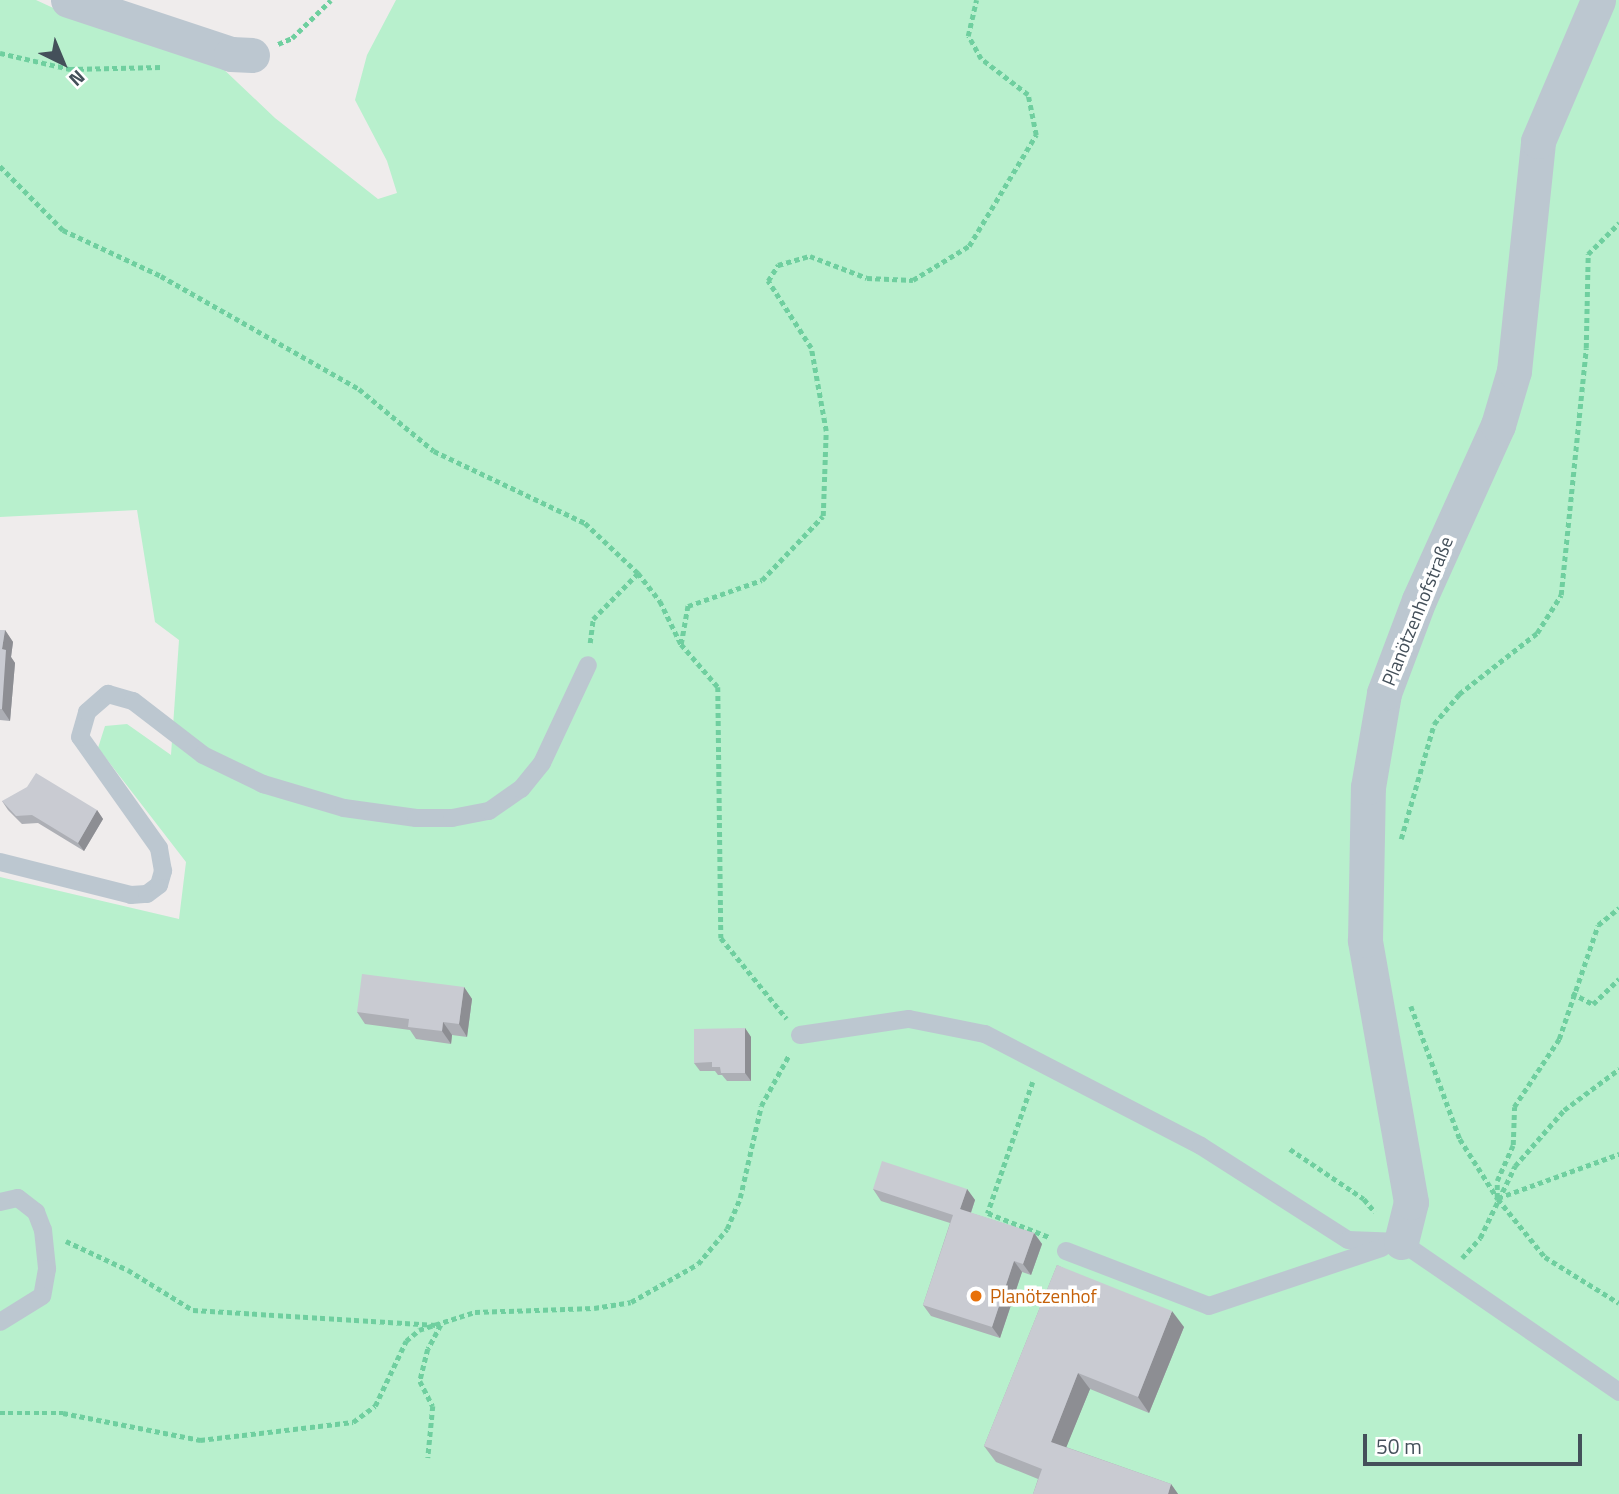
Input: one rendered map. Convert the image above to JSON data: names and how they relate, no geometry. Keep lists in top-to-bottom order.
{
  "streets": {
    "street": ["Planötzenhofstraße"]
  },
  "places": ["Planötzenhof"],
  "scale_bar": "50 m",
  "north": "bottom right"
}
